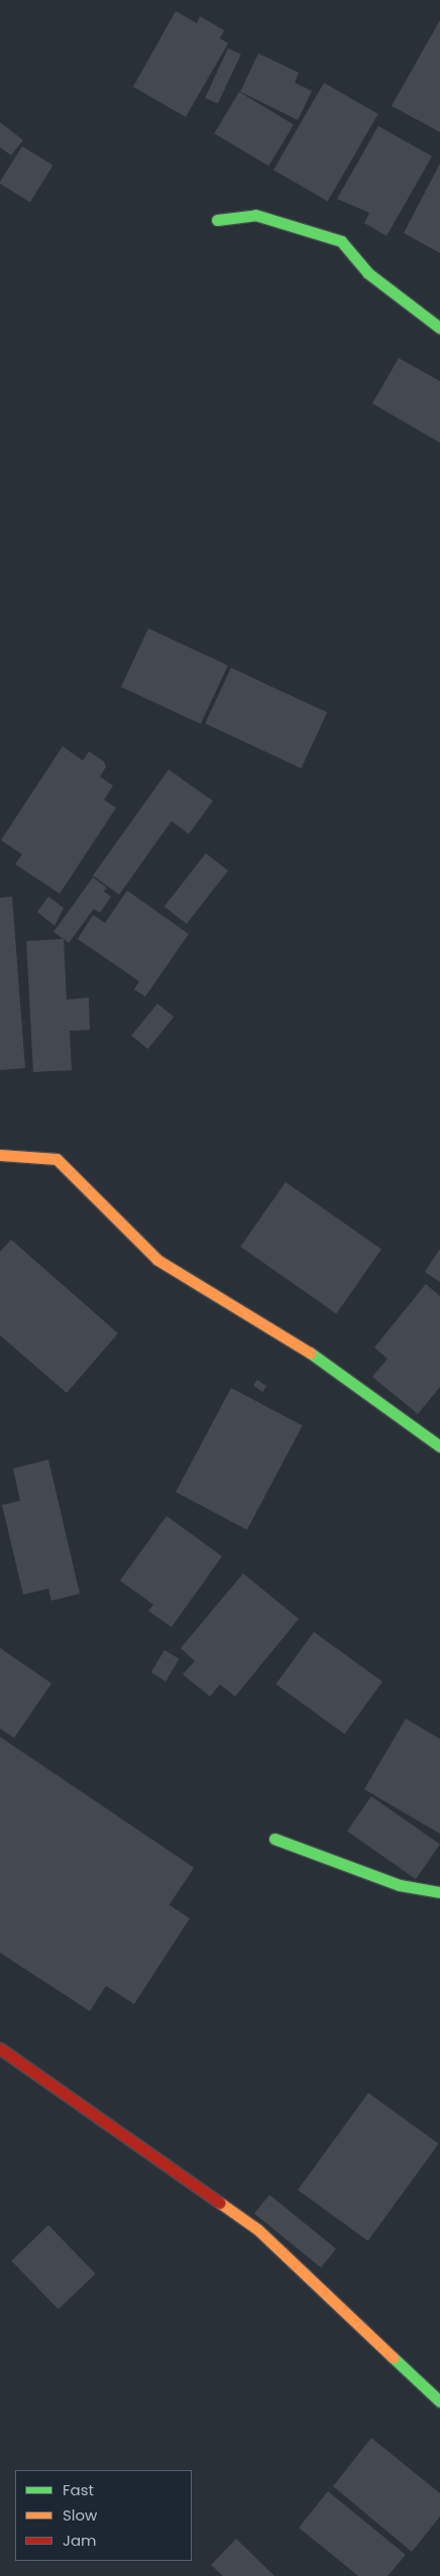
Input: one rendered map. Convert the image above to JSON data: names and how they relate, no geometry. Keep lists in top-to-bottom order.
{
  "legend": ["Fast", "Slow", "Jam"]
}
